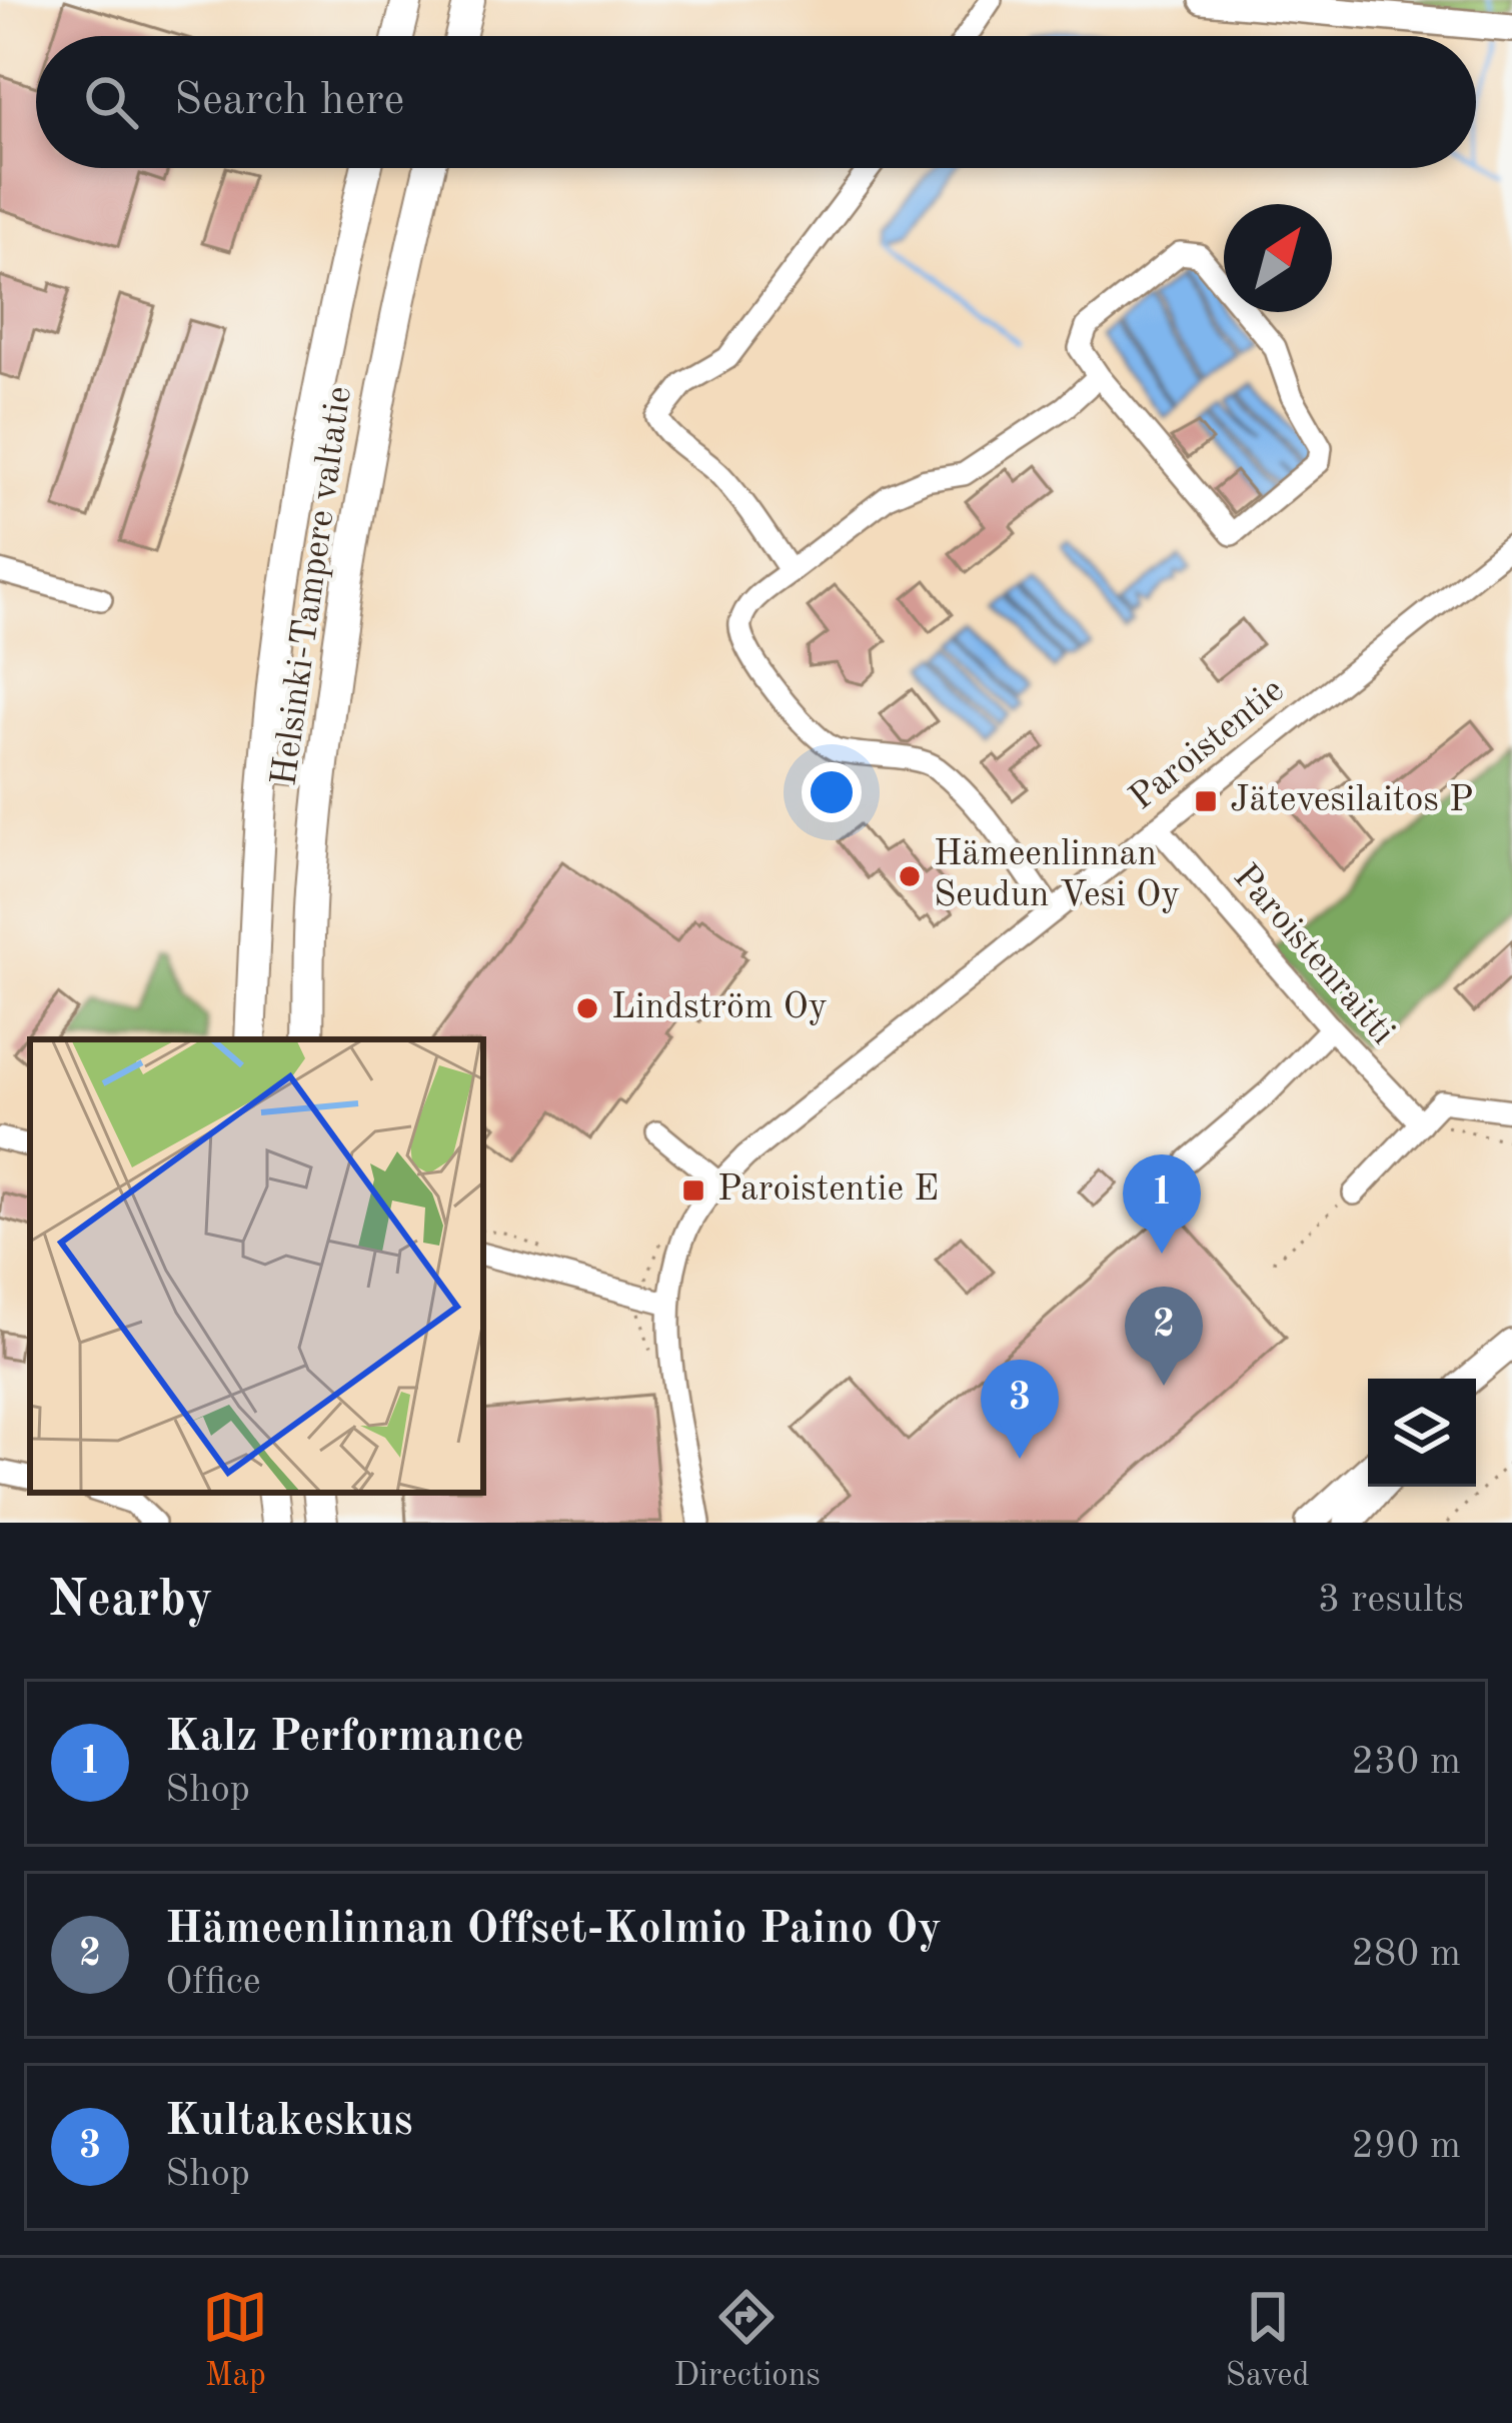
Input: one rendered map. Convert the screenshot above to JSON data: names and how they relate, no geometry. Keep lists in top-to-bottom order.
{
  "streets": {
    "highway": ["Helsinki-Tampere valtatie"],
    "street": ["Paroistentie", "Paroistenraitti"]
  },
  "crossings": [
    ["Paroistentie", "Paroistenraitti"]
  ],
  "places": {
    "transit": ["Jätevesilaitos P", "Paroistentie E"],
    "other": ["Hämeenlinnan Seudun Vesi Oy", "Lindström Oy"]
  },
  "north": "top right",
  "page": {
    "search": "Search here",
    "pins": ["1", "2", "3"],
    "heading": ["Nearby", "3 results"],
    "list": [
      {
        "mark": "1",
        "name": "Kalz Performance",
        "note": "Shop",
        "value": "230 m"
      },
      {
        "mark": "2",
        "name": "Hämeenlinnan Offset-Kolmio Paino Oy",
        "note": "Office",
        "value": "280 m"
      },
      {
        "mark": "3",
        "name": "Kultakeskus",
        "note": "Shop",
        "value": "290 m"
      }
    ],
    "nav": ["Map", "Directions", "Saved"]
  }
}
